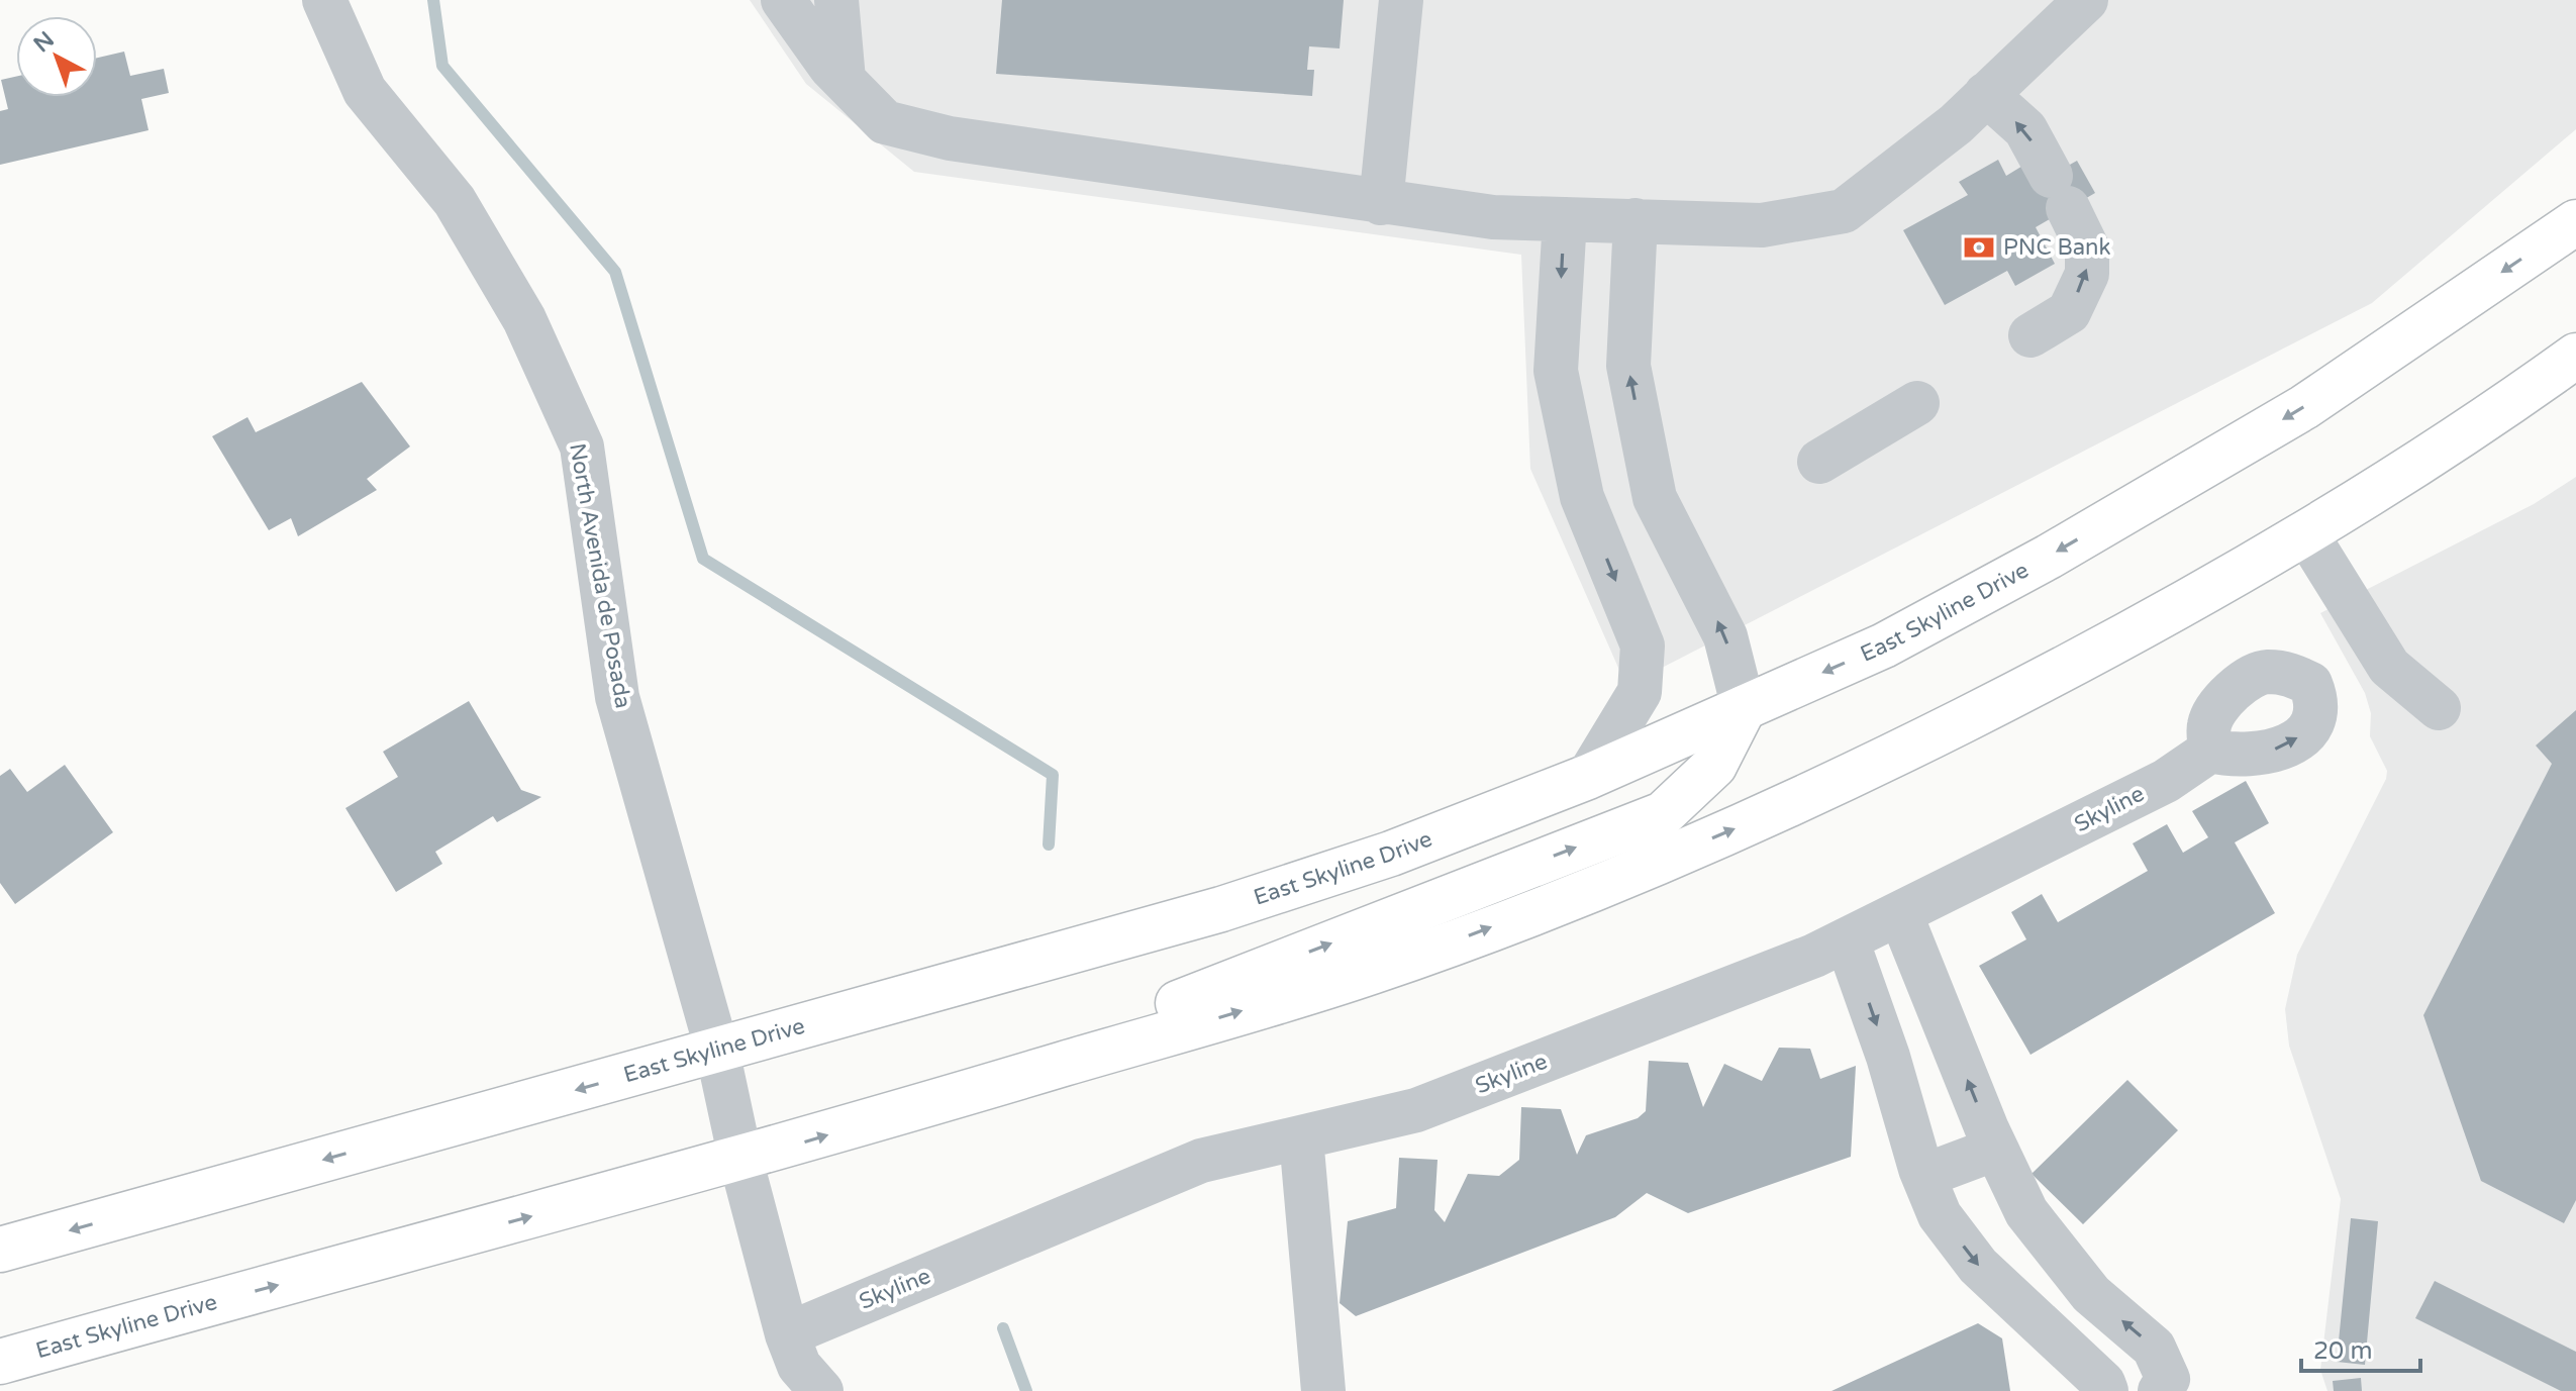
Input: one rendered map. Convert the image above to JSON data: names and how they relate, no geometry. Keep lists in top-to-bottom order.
{
  "streets": {
    "main road": ["East Skyline Drive"],
    "street": ["North Avenida de Posada", "Skyline"]
  },
  "crossings": [
    ["North Avenida de Posada", "East Skyline Drive"],
    ["North Avenida de Posada", "Skyline"]
  ],
  "places": {
    "bank": ["PNC Bank"]
  },
  "scale_bar": "20 m",
  "north": "top left"
}
